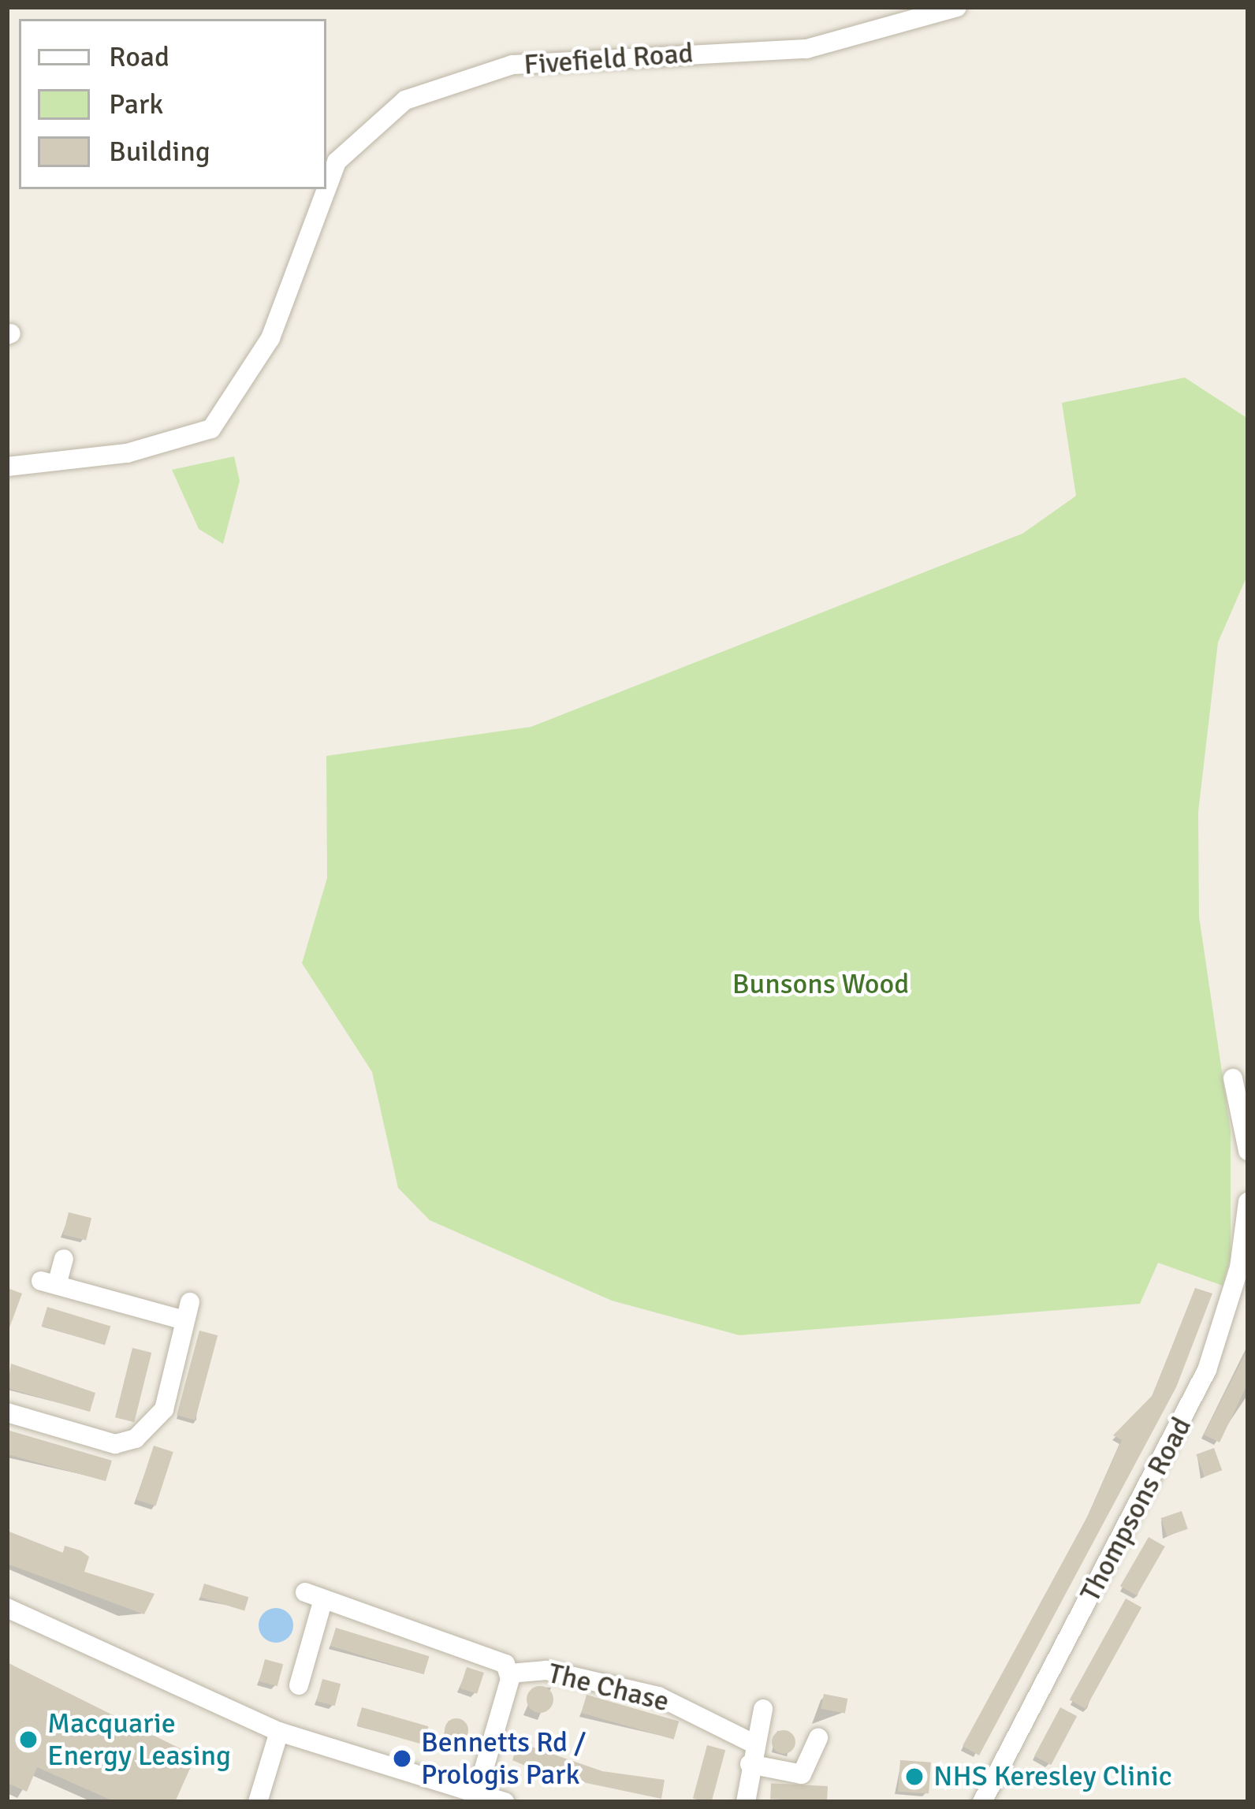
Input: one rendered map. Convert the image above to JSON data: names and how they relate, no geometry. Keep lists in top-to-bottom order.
{
  "streets": {
    "street": ["Fivefield Road", "Thompsons Road", "The Chase"]
  },
  "parks": ["Bunsons Wood"],
  "places": ["Macquarie Energy Leasing", "Bennetts Rd / Prologis Park", "NHS Keresley Clinic"],
  "legend": ["Road", "Park", "Building"]
}
